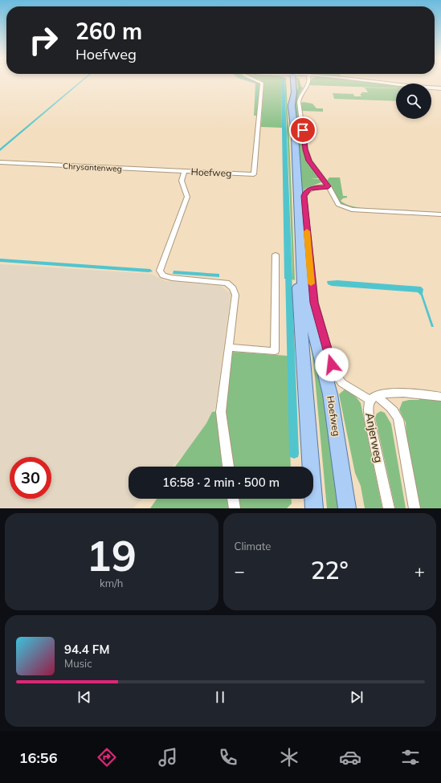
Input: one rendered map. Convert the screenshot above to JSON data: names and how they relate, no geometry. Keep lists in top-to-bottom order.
{
  "streets": {
    "main road": ["Hoefweg"],
    "street": ["Chrysantenweg", "Anjerweg"]
  },
  "crossings": [
    ["Chrysantenweg", "Hoefweg"],
    ["Hoefweg", "Anjerweg"]
  ],
  "page": {
    "turn": ["260 m", "Hoefweg"],
    "limit": "30",
    "trip": "16:58 · 2 min · 500 m",
    "tile": [
      ["19", "km/h"],
      "Climate"
    ],
    "heat": ["−", "22°", "+"],
    "song": ["94.4 FM", "Music"],
    "tabs": "16:56"
  }
}
